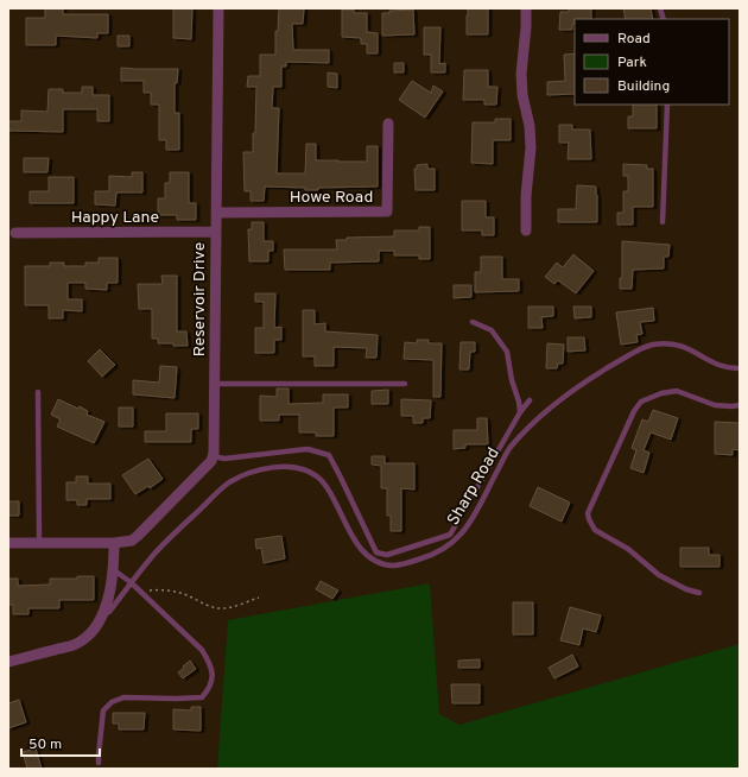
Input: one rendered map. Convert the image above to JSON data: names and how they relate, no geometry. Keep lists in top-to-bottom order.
{
  "streets": {
    "street": ["Howe Road", "Happy Lane", "Reservoir Drive"],
    "lane": ["Sharp Road"]
  },
  "crossings": [
    ["Howe Road", "Reservoir Drive"],
    ["Happy Lane", "Reservoir Drive"]
  ],
  "legend": ["Road", "Park", "Building"],
  "scale_bar": "50 m"
}
